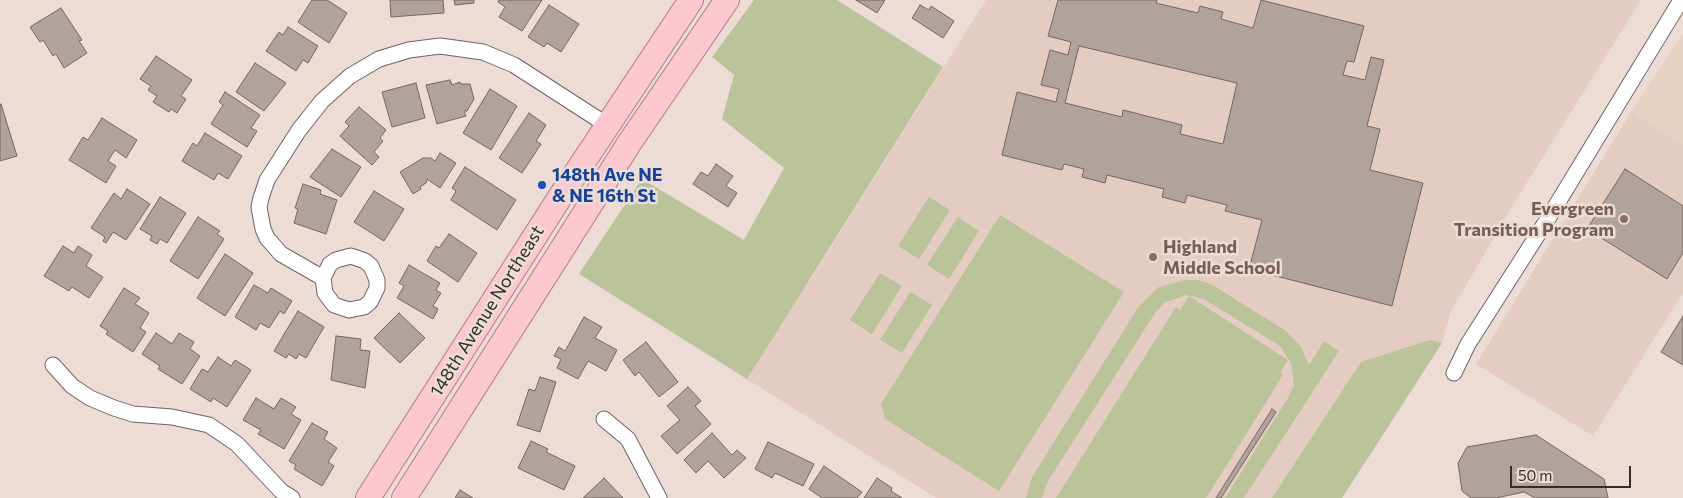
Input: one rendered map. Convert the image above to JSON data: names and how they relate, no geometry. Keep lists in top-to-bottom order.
{
  "streets": {
    "main road": ["148th Avenue Northeast"]
  },
  "places": ["148th Ave NE & NE 16th St", "Evergreen Transition Program", "Highland Middle School"],
  "scale_bar": "50 m"
}
